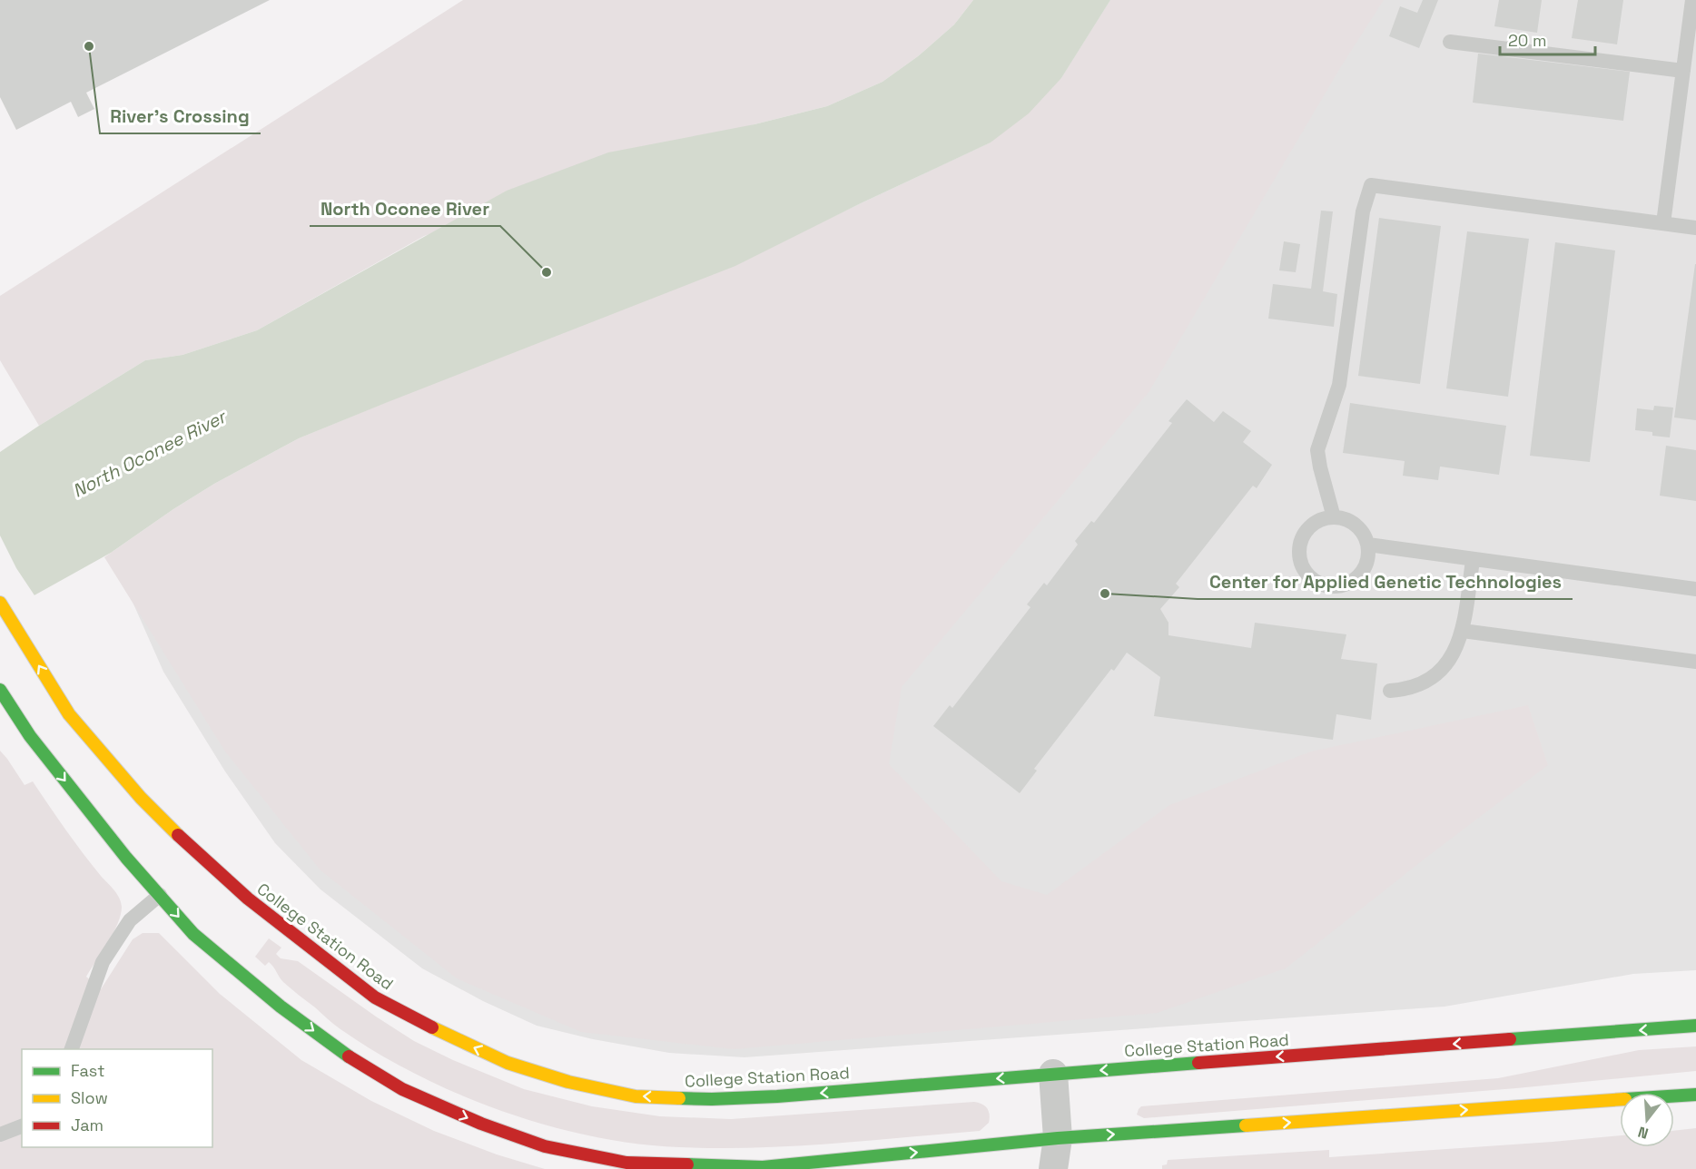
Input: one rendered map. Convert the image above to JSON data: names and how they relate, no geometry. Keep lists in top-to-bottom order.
{
  "streets": {
    "main road": ["College Station Road"]
  },
  "water": ["North Oconee River"],
  "places": ["River's Crossing", "North Oconee River", "Center for Applied Genetic Technologies"],
  "legend": ["Fast", "Slow", "Jam"],
  "scale_bar": "20 m",
  "north": "bottom"
}
